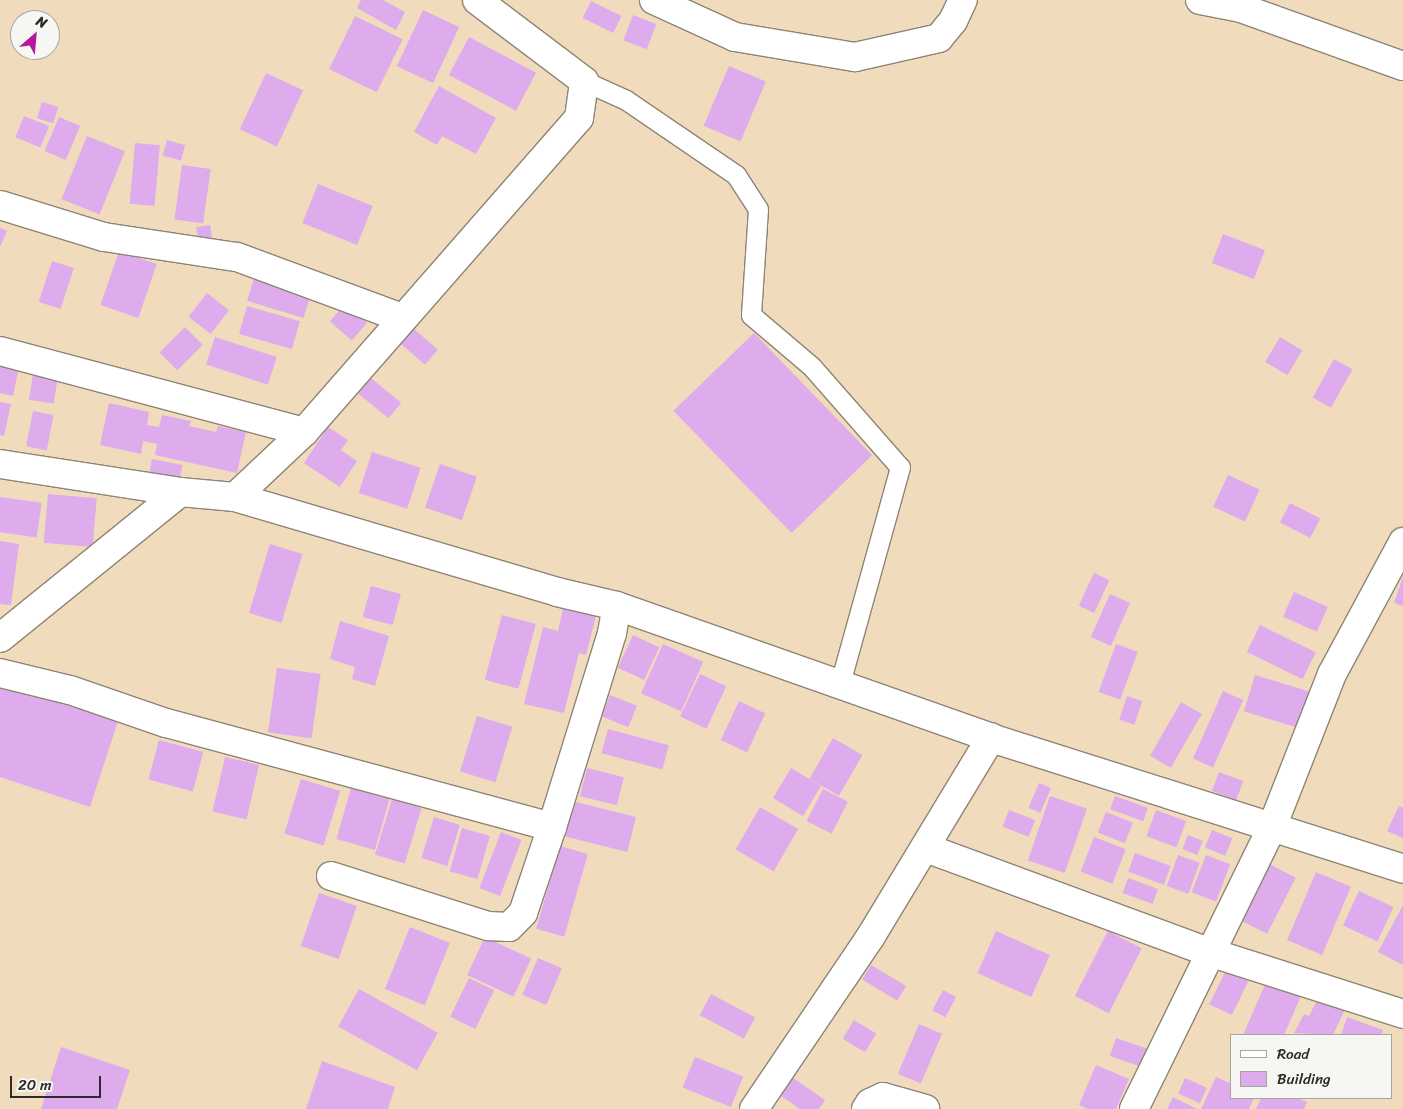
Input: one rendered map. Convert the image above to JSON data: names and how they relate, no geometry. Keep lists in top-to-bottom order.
{
  "legend": ["Road", "Building"],
  "scale_bar": "20 m",
  "north": "top right"
}
